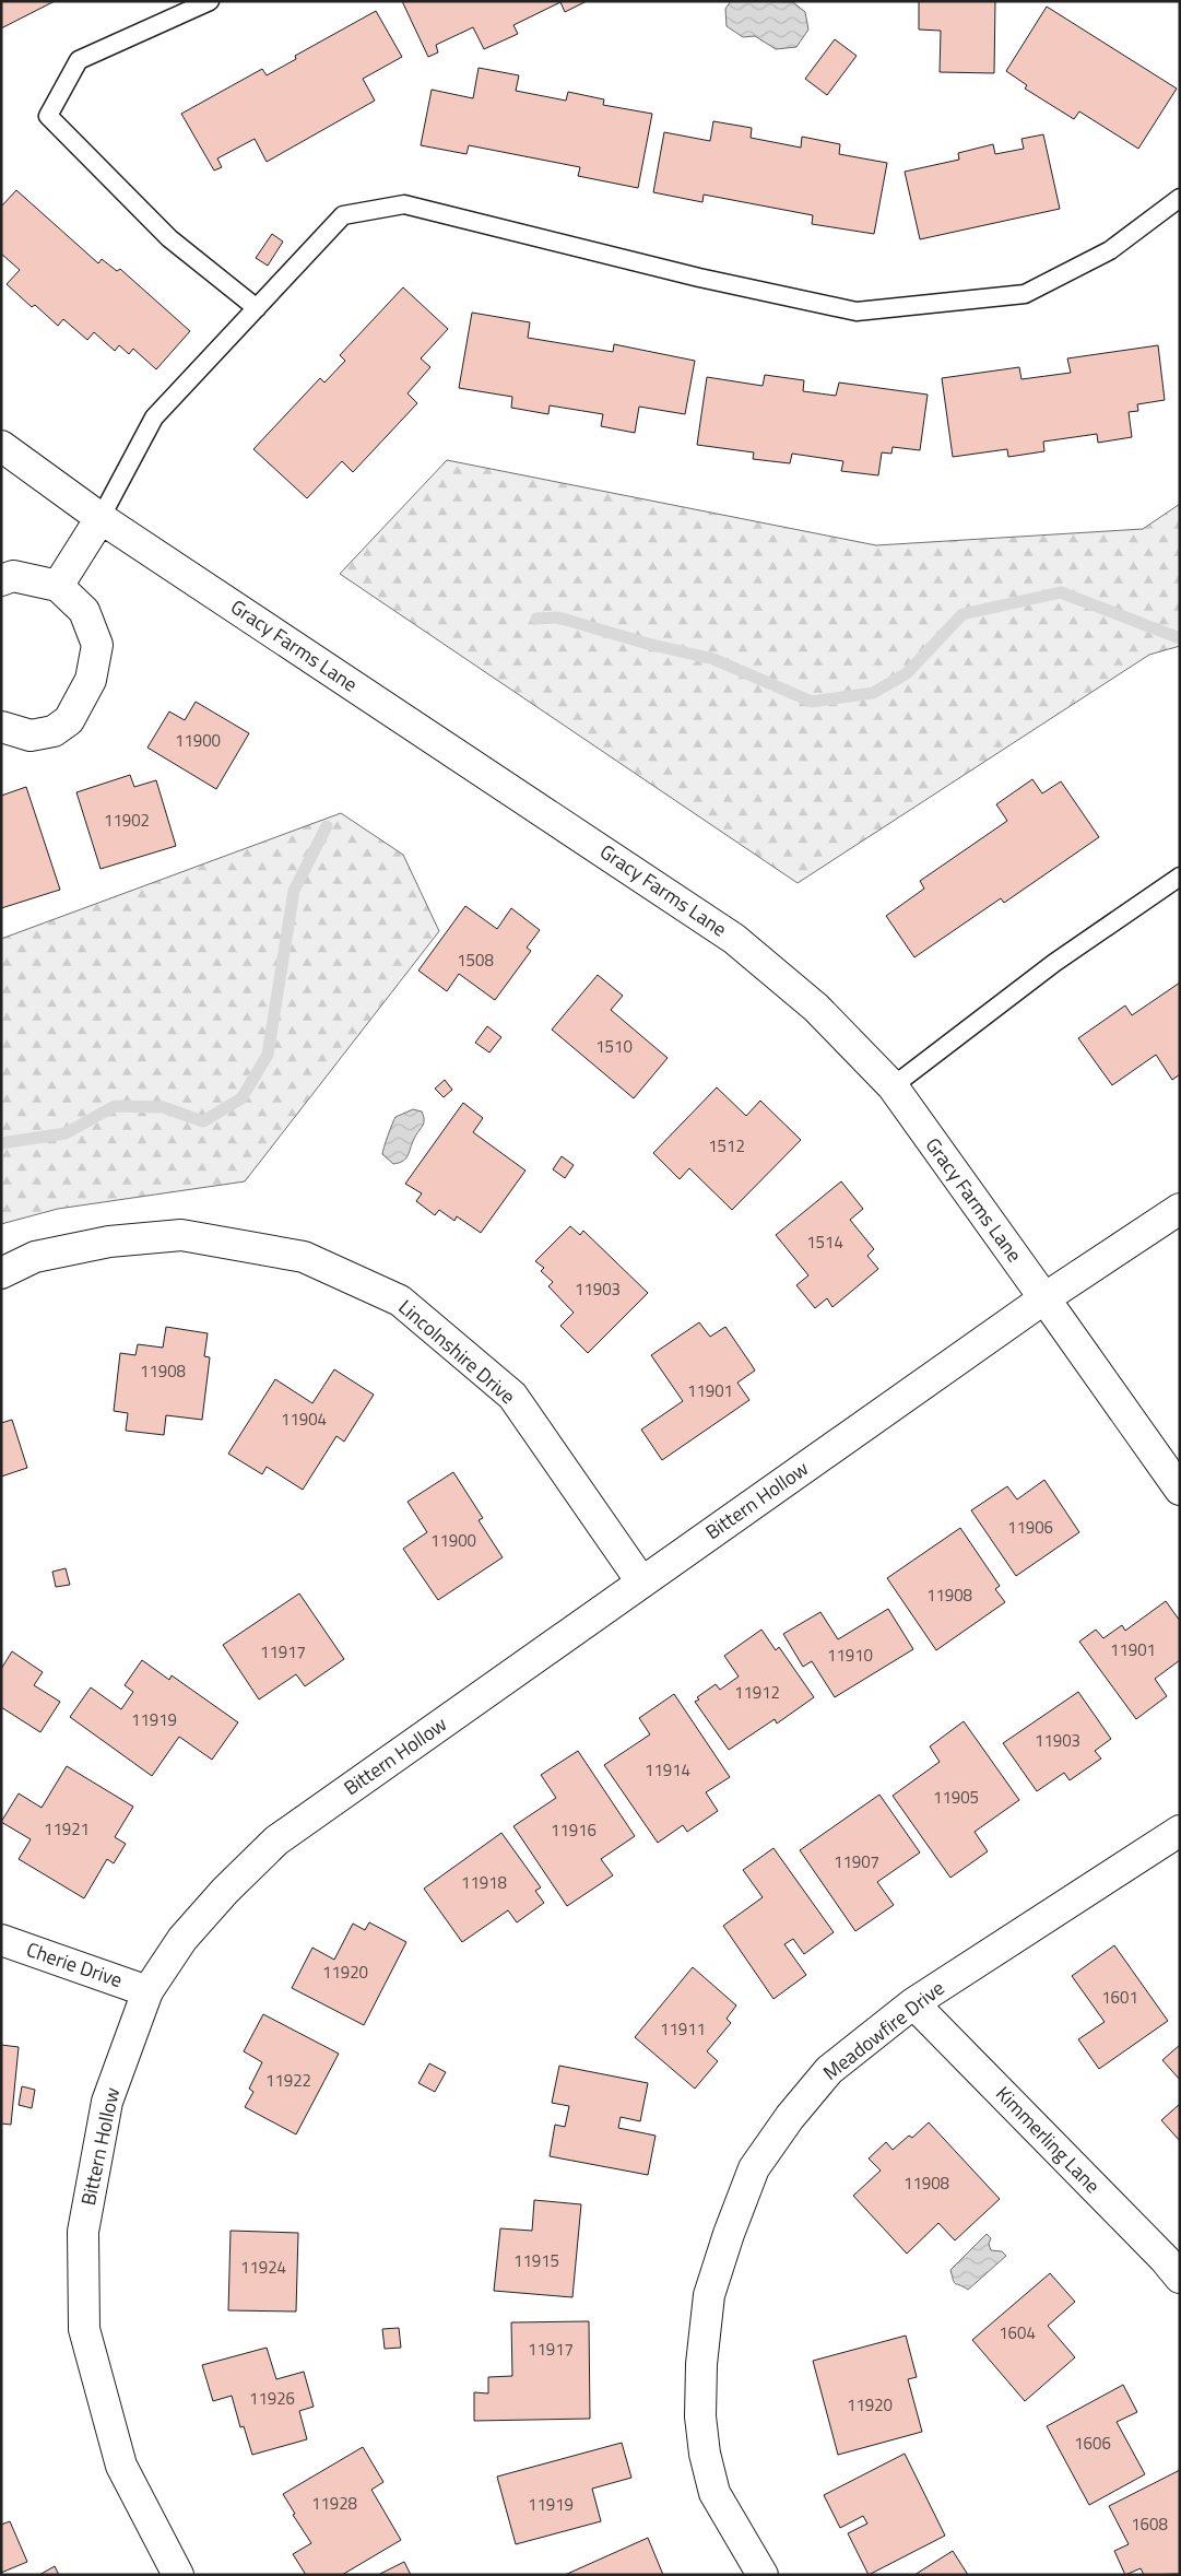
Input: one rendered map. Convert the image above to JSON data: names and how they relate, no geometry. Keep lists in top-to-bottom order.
{
  "streets": {
    "street": [
      "Gracy Farms Lane",
      "Lincolnshire Drive",
      "Bittern Hollow",
      "Cherie Drive",
      "Meadowfire Drive",
      "Kimmerling Lane"
    ]
  },
  "crossings": [
    ["Gracy Farms Lane", "Bittern Hollow"],
    ["Lincolnshire Drive", "Bittern Hollow"],
    ["Bittern Hollow", "Cherie Drive"],
    ["Meadowfire Drive", "Kimmerling Lane"]
  ],
  "house_numbers": [
    "11900",
    "11902",
    "1508",
    "1510",
    "1512",
    "1514",
    "11903",
    "11908",
    "11901",
    "11904",
    "11906",
    "11900",
    "11908",
    "11901",
    "11917",
    "11910",
    "11912",
    "11919",
    "11903",
    "11914",
    "11905",
    "11921",
    "11916",
    "11907",
    "11918",
    "11920",
    "1601",
    "11911",
    "11922",
    "11908",
    "11915",
    "11924",
    "1604",
    "11917",
    "11926",
    "11920",
    "1606",
    "11928",
    "11919",
    "1608"
  ]
}
